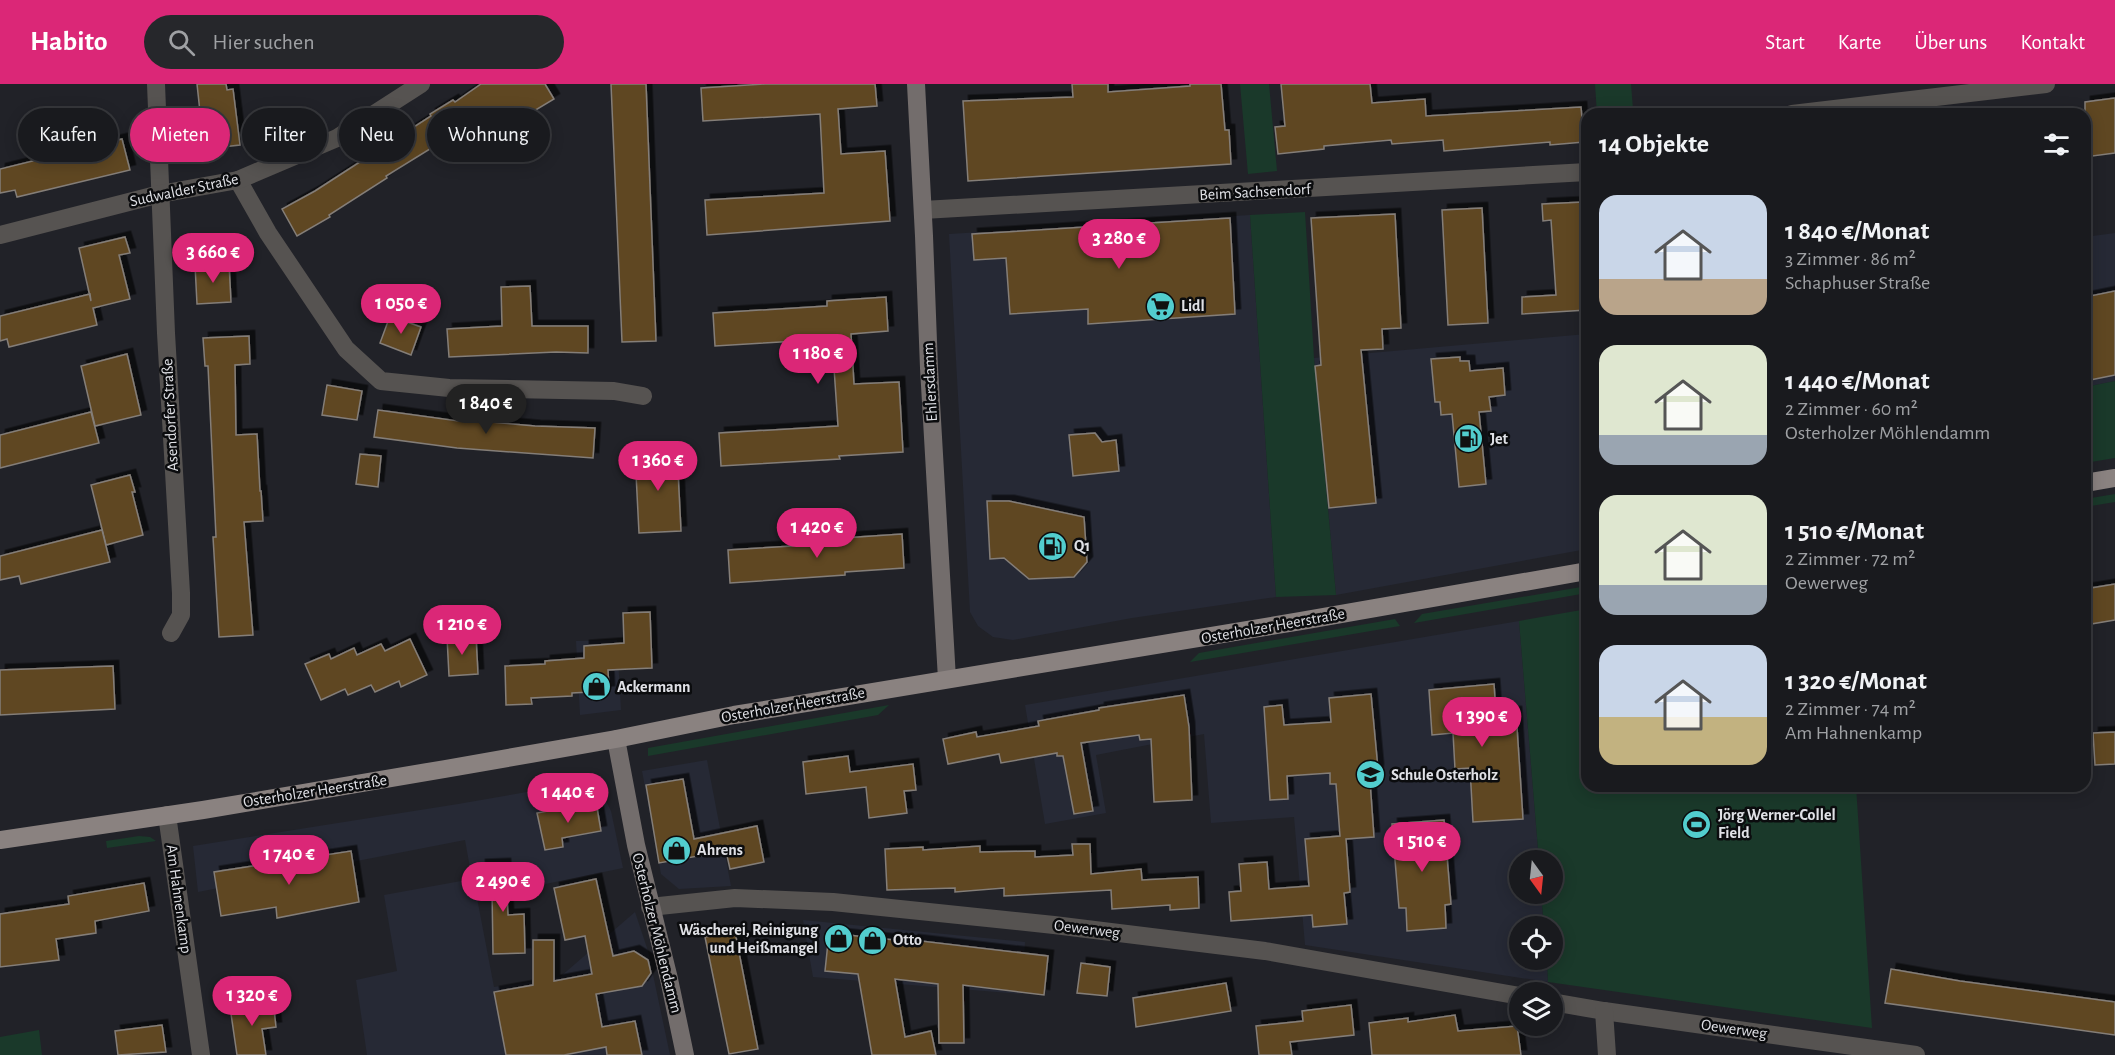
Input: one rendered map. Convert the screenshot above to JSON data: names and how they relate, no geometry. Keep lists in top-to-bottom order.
{
  "streets": {
    "main road": ["Osterholzer Heerstraße"],
    "street": [
      "Sudwalder Straße",
      "Beim Sachsendorf",
      "Ehlersdamm",
      "Asendorfer Straße",
      "Am Hahnenkamp",
      "Oewerweg",
      "Osterholzer Möhlendamm"
    ]
  },
  "crossings": [
    ["Sudwalder Straße", "Asendorfer Straße"],
    ["Beim Sachsendorf", "Ehlersdamm"],
    ["Ehlersdamm", "Osterholzer Heerstraße"],
    ["Osterholzer Heerstraße", "Am Hahnenkamp"],
    ["Osterholzer Heerstraße", "Osterholzer Möhlendamm"],
    ["Oewerweg", "Osterholzer Möhlendamm"]
  ],
  "places": {
    "supermarket": ["Lidl"],
    "fuel station": ["Jet", "Q1"],
    "shop": [
      "Ackermann",
      "Ahrens",
      "Wäscherei, Reinigung und Heißmangel",
      "Otto"
    ],
    "school or university": ["Schule Osterholz"],
    "sports": ["Jörg Werner-Collel Field"]
  },
  "north": "bottom",
  "page": {
    "header": "Habito",
    "search": "Hier suchen",
    "nav": [
      "Start",
      "Karte",
      "Über uns",
      "Kontakt"
    ],
    "chip": [
      "Kaufen",
      "Mieten",
      "Filter",
      "Neu",
      "Wohnung"
    ],
    "heading": "14 Objekte",
    "list": [
      {
        "name": "1 840 €/Monat",
        "note": "3 Zimmer · 86 m² · Schaphuser Straße"
      },
      {
        "name": "1 440 €/Monat",
        "note": "2 Zimmer · 60 m² · Osterholzer Möhlendamm"
      },
      {
        "name": "1 510 €/Monat",
        "note": "2 Zimmer · 72 m² · Oewerweg"
      },
      {
        "name": "1 320 €/Monat",
        "note": "2 Zimmer · 74 m² · Am Hahnenkamp"
      }
    ],
    "price": [
      "3 280 €",
      "3 660 €",
      "1 050 €",
      "1 180 €",
      "1 840 €",
      "1 360 €",
      "1 420 €",
      "1 210 €",
      "1 390 €",
      "1 440 €",
      "1 510 €",
      "1 740 €",
      "2 490 €",
      "1 320 €"
    ]
  }
}
